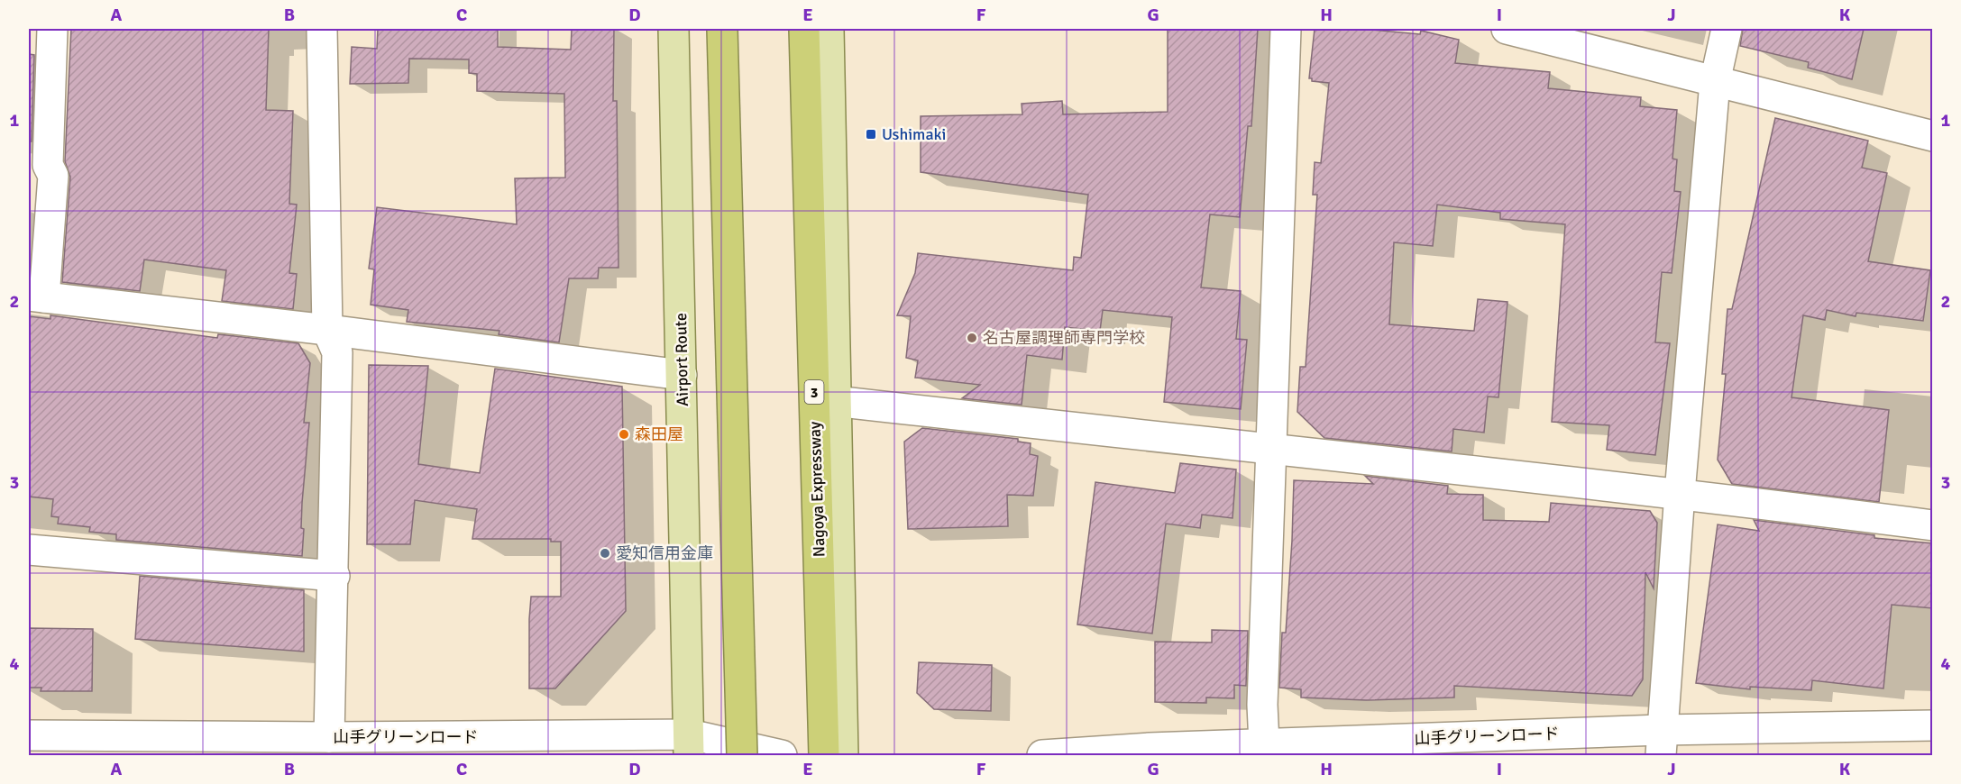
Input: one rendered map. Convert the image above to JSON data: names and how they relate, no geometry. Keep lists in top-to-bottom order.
{
  "streets": {
    "highway": ["3", "Nagoya Expressway"],
    "main road": ["Airport Route"],
    "street": ["山手グリーンロード"]
  },
  "crossings": [
    ["Airport Route", "山手グリーンロード"]
  ],
  "places": {
    "transit": ["Ushimaki"],
    "other": ["名古屋調理師専門学校", "森田屋", "愛知信用金庫"]
  },
  "grid": {
    "columns": [
      "A",
      "B",
      "C",
      "D",
      "E",
      "F",
      "G",
      "H",
      "I",
      "J",
      "K"
    ],
    "rows": [
      "1",
      "2",
      "3",
      "4"
    ]
  }
}
